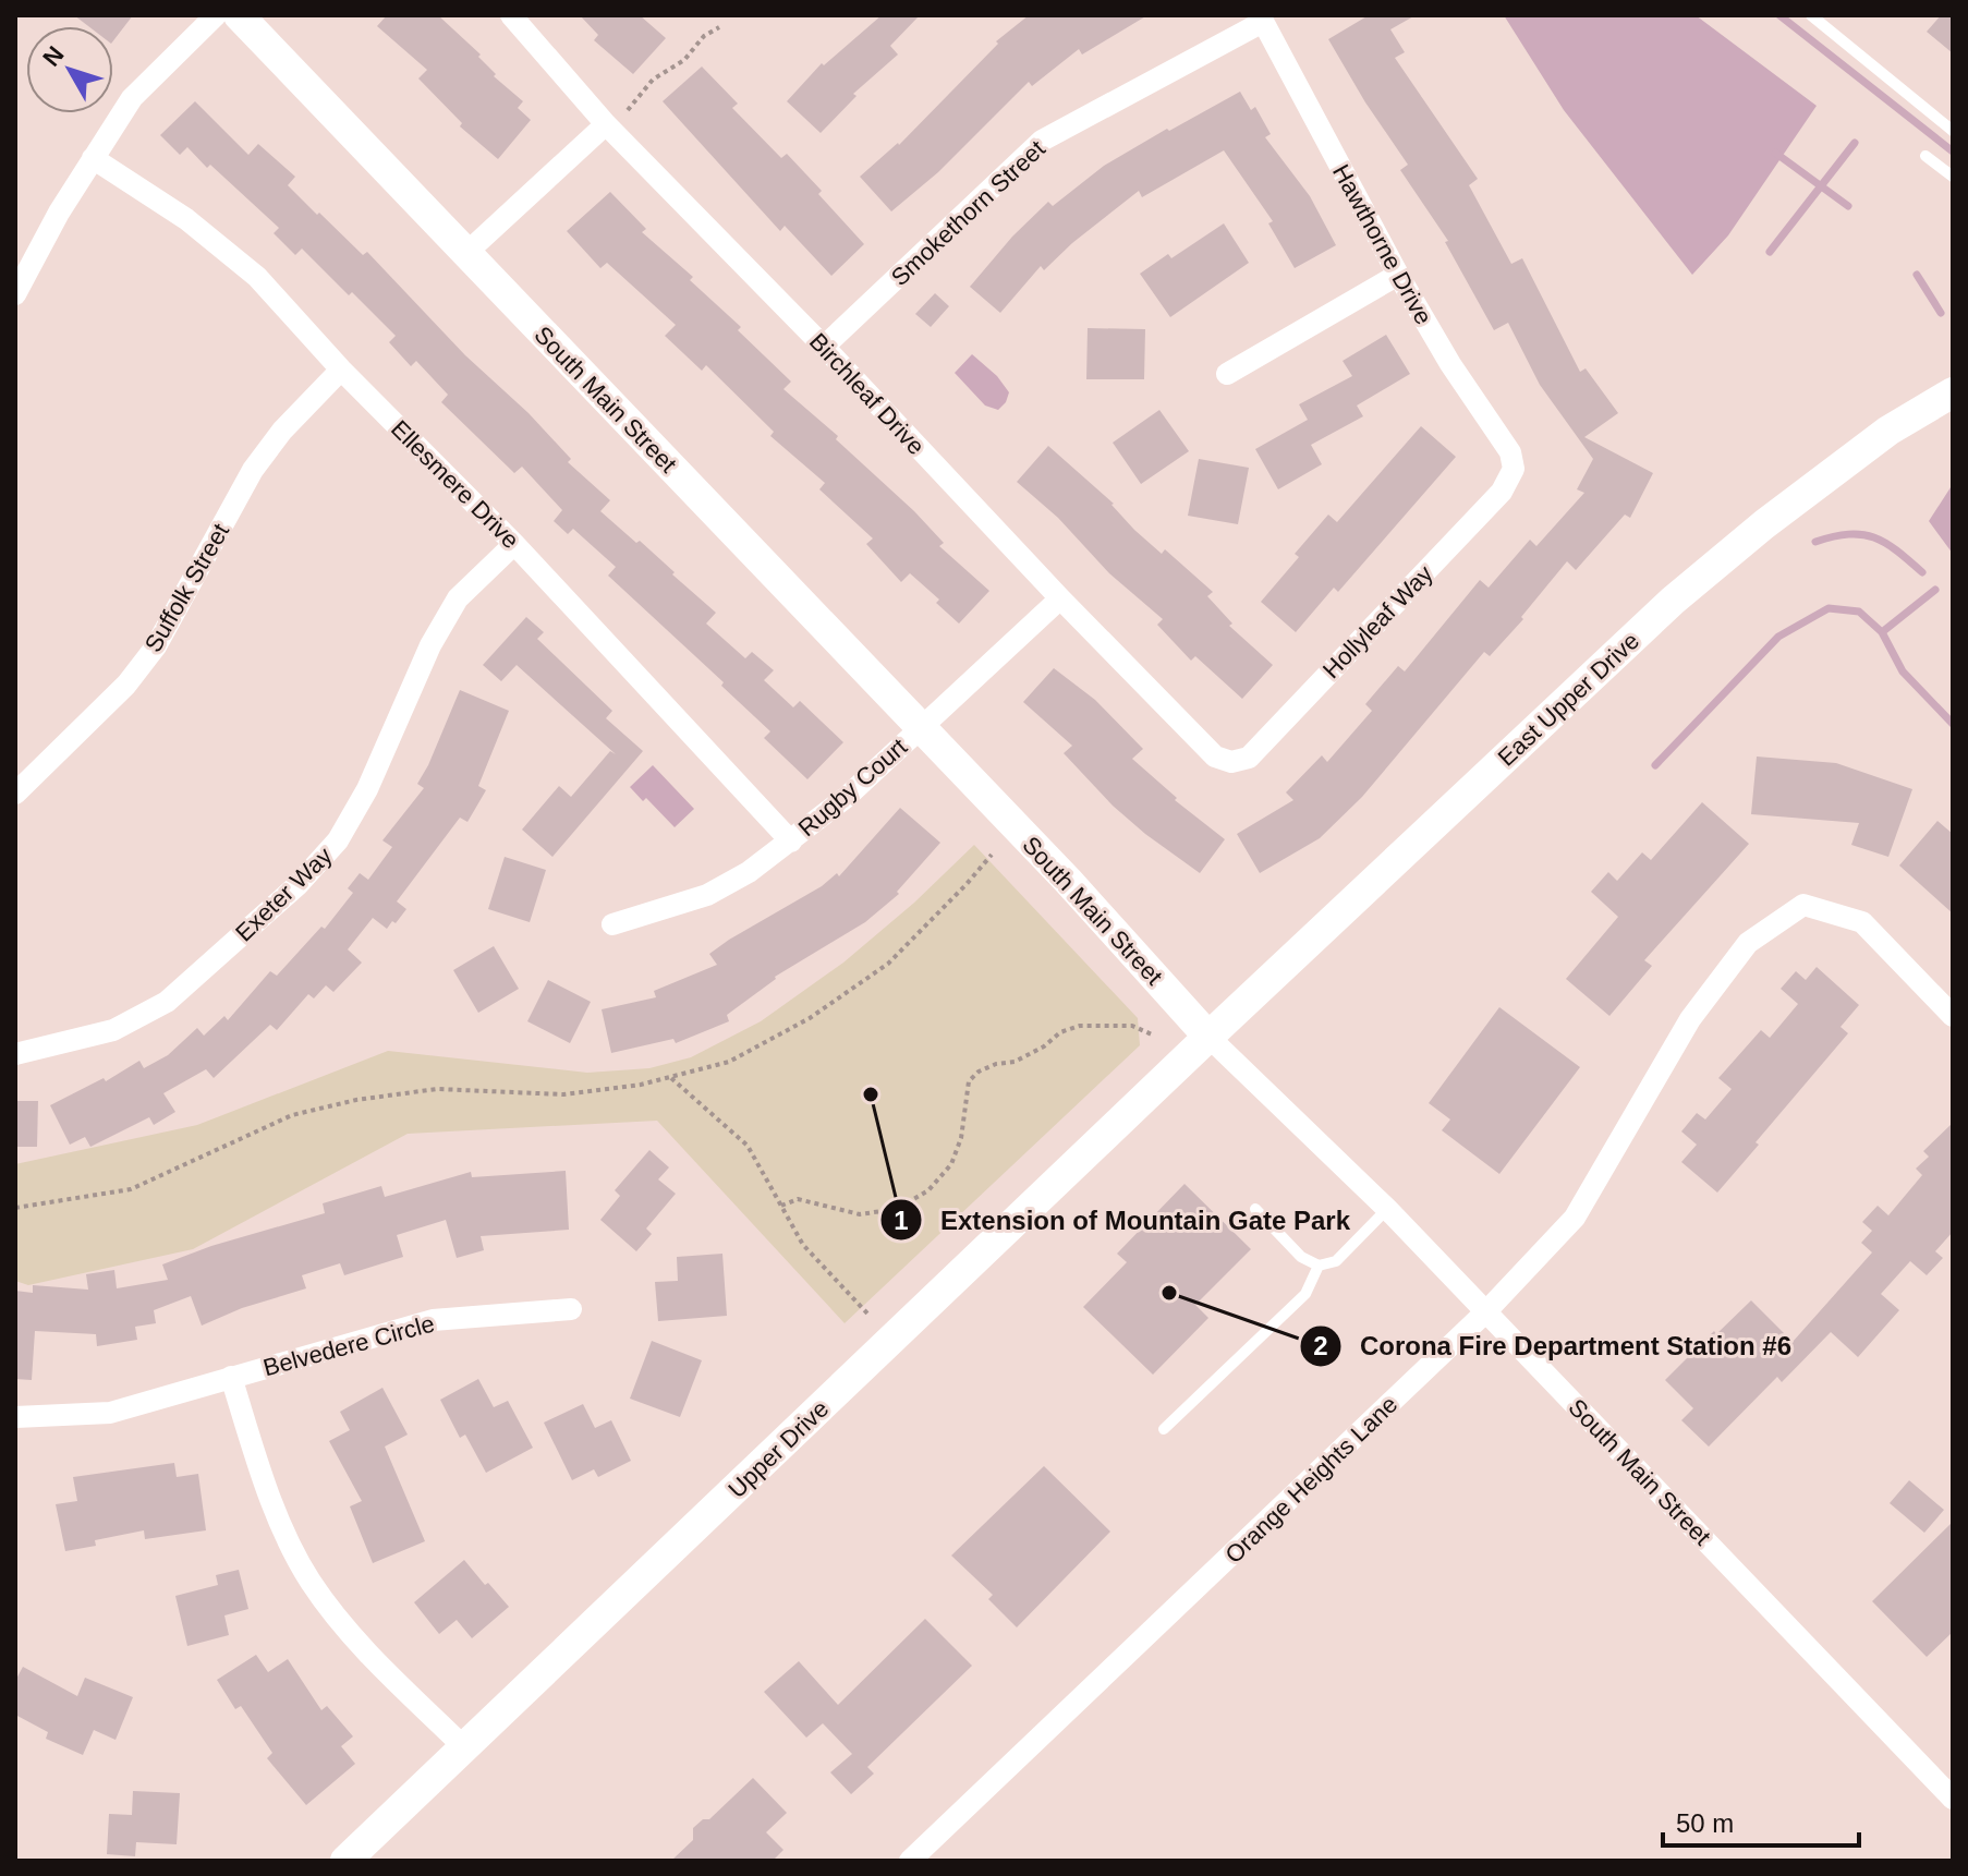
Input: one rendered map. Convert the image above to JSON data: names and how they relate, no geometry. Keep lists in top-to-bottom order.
{
  "streets": {
    "main road": ["South Main Street", "East Upper Drive", "Upper Drive"],
    "street": [
      "Smokethorn Street",
      "Hawthorne Drive",
      "Birchleaf Drive",
      "Ellesmere Drive",
      "Suffolk Street",
      "Hollyleaf Way",
      "Rugby Court",
      "Exeter Way",
      "Belvedere Circle",
      "Orange Heights Lane"
    ]
  },
  "crossings": [
    ["Smokethorn Street", "Hawthorne Drive"],
    ["Smokethorn Street", "Birchleaf Drive"],
    ["Hawthorne Drive", "Hollyleaf Way"],
    ["Birchleaf Drive", "Hollyleaf Way"],
    ["Birchleaf Drive", "Rugby Court"],
    ["South Main Street", "East Upper Drive"],
    ["South Main Street", "Rugby Court"],
    ["South Main Street", "Upper Drive"],
    ["South Main Street", "Orange Heights Lane"],
    ["Ellesmere Drive", "Suffolk Street"],
    ["Ellesmere Drive", "Rugby Court"],
    ["Ellesmere Drive", "Exeter Way"],
    ["East Upper Drive", "Upper Drive"]
  ],
  "places": ["Extension of Mountain Gate Park", "Corona Fire Department Station #6"],
  "scale_bar": "50 m",
  "north": "top left"
}
